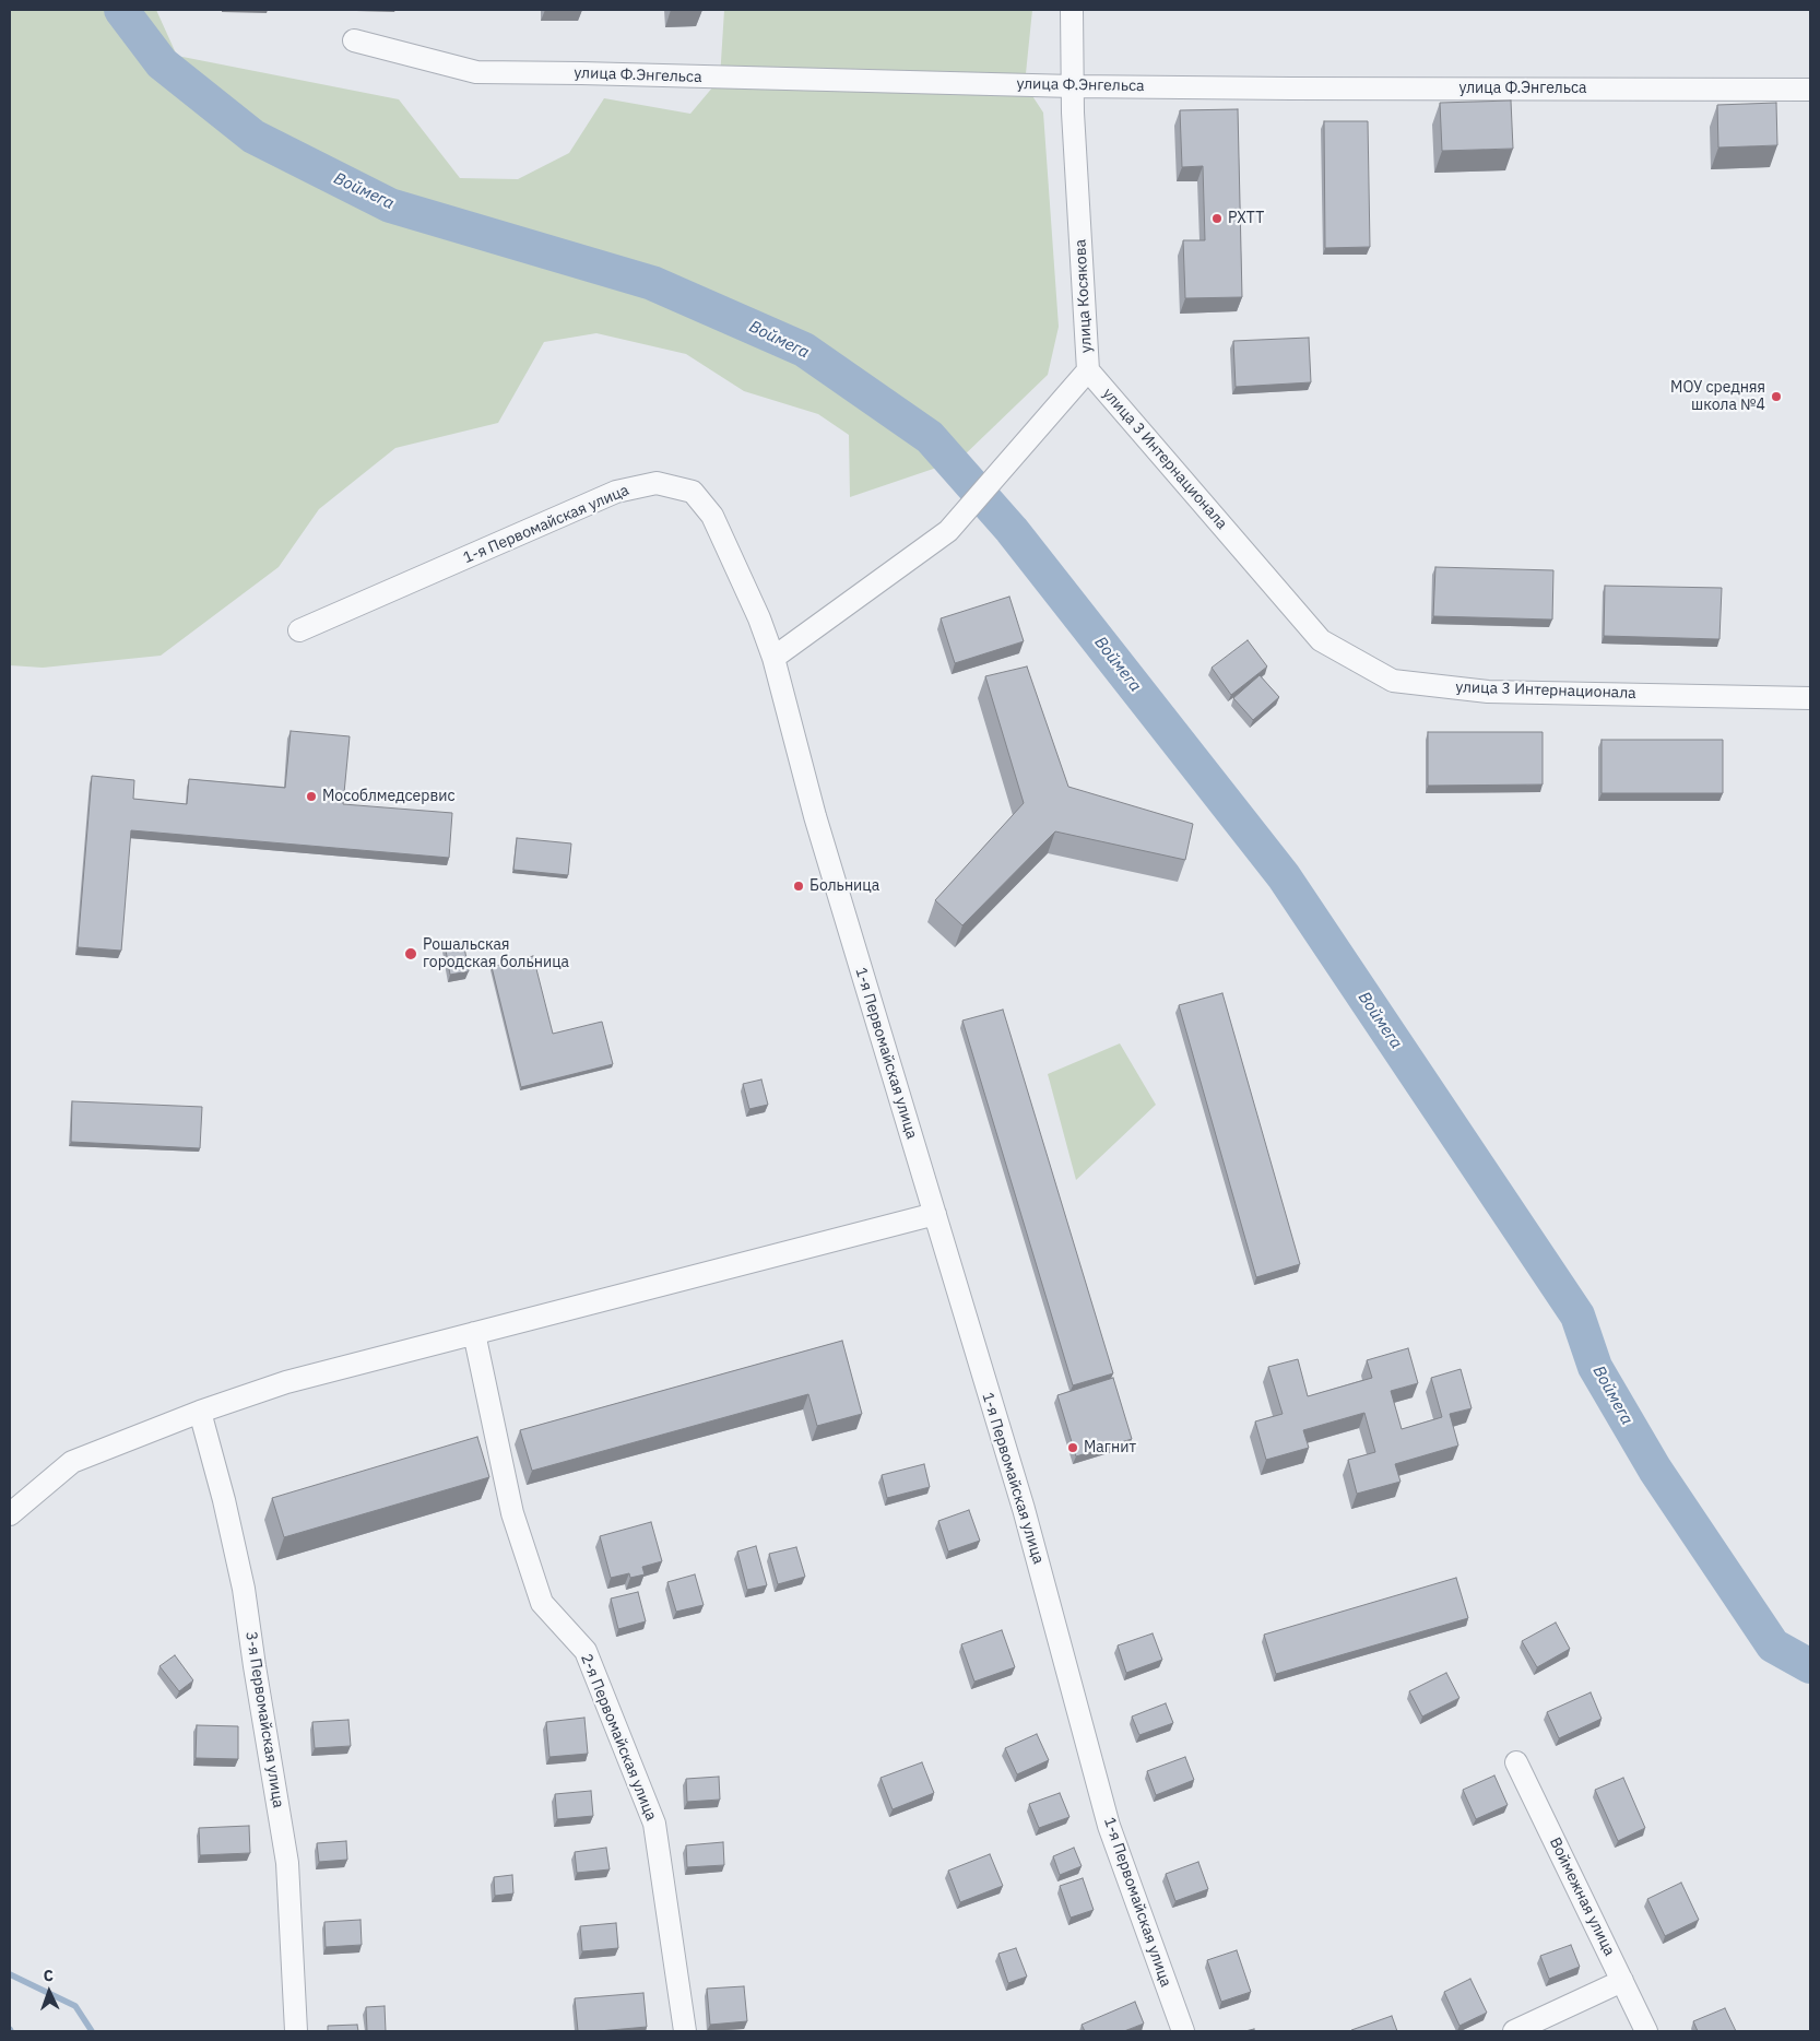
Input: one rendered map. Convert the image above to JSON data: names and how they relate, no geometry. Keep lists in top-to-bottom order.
{
  "streets": {
    "street": [
      "улица Ф.Энгельса",
      "улица Косякова",
      "улица 3 Интернационала",
      "1-я Первомайская улица",
      "3-я Первомайская улица",
      "2-я Первомайская улица",
      "Воймежная улица"
    ]
  },
  "crossings": [
    ["улица Ф.Энгельса", "улица Косякова"],
    ["улица Косякова", "улица 3 Интернационала"],
    ["улица Косякова", "1-я Первомайская улица"]
  ],
  "water": ["Воймега"],
  "places": [
    "РХТТ",
    "МОУ средняя школа №4",
    "Мособлмедсервис",
    "Больница",
    "Рошальская городская больница",
    "Магнит"
  ],
  "north": "top"
}
